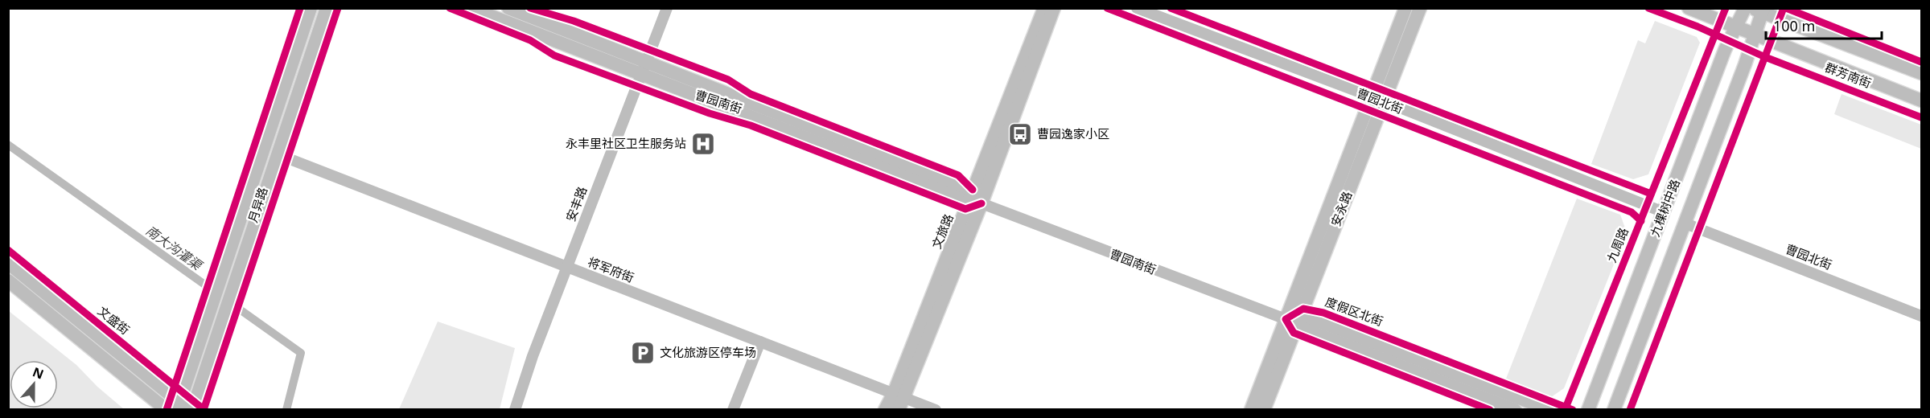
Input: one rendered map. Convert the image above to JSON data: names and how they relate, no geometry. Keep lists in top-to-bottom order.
{
  "streets": {
    "main road": [
      "群芳南街",
      "曹园南街",
      "月异路",
      "九棵树中路",
      "安永路",
      "文旅路",
      "文盛街"
    ],
    "street": ["曹园北街", "安丰路", "将军府街"],
    "cycle path": ["九周路", "度假区北街"]
  },
  "crossings": [
    ["群芳南街", "九棵树中路"],
    ["曹园北街", "九棵树中路"],
    ["曹园北街", "安永路"],
    ["曹园南街", "安丰路"],
    ["曹园南街", "安永路"],
    ["曹园南街", "文旅路"],
    ["安丰路", "将军府街"],
    ["月异路", "将军府街"],
    ["月异路", "文盛街"],
    ["文旅路", "将军府街"]
  ],
  "water": ["南大沟灌渠"],
  "places": {
    "bus stop": ["曹园逸家小区"],
    "hospital": ["永丰里社区卫生服务站"],
    "parking": ["文化旅游区停车场"]
  },
  "scale_bar": "100 m",
  "north": "top"
}
